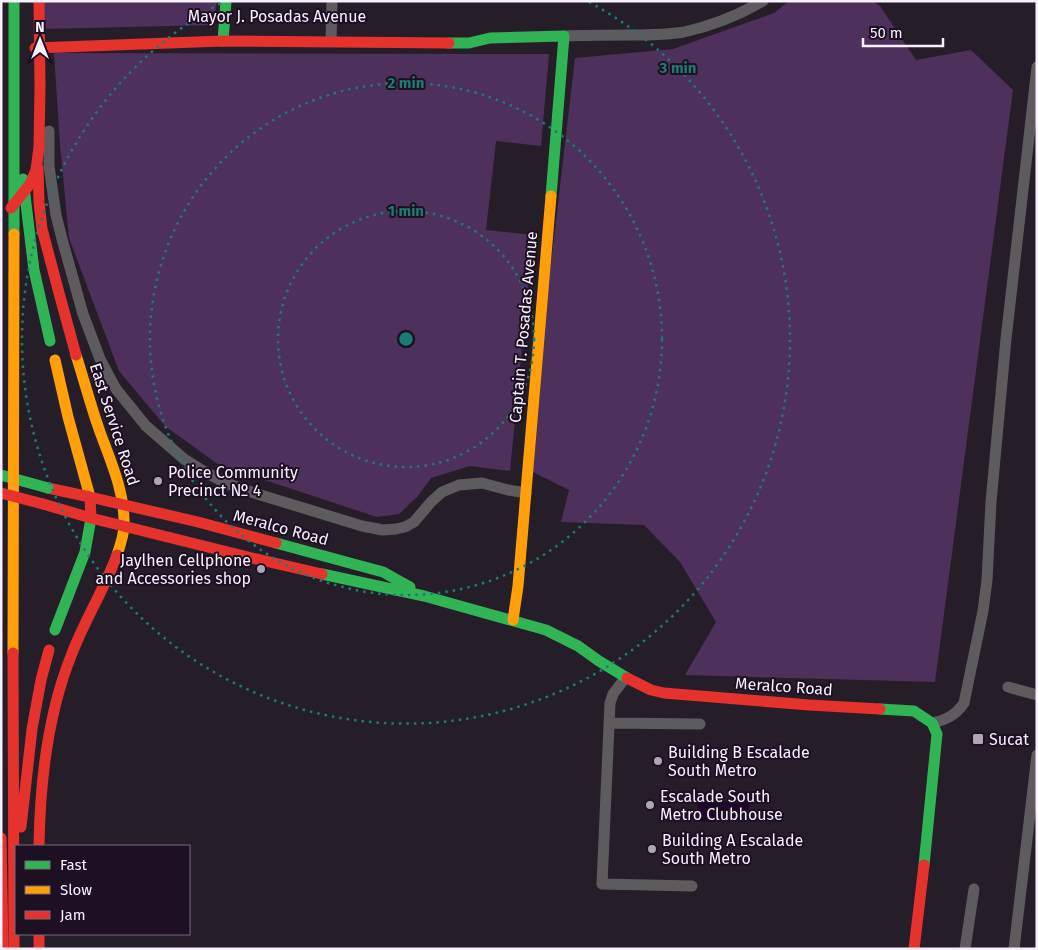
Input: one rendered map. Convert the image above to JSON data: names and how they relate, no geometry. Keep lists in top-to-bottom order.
{
  "streets": {
    "main road": [
      "Mayor J. Posadas Avenue",
      "Captain T. Posadas Avenue",
      "East Service Road",
      "Meralco Road"
    ]
  },
  "crossings": [
    ["Mayor J. Posadas Avenue", "Captain T. Posadas Avenue"],
    ["Mayor J. Posadas Avenue", "East Service Road"],
    ["Captain T. Posadas Avenue", "Meralco Road"],
    ["East Service Road", "Meralco Road"]
  ],
  "places": {
    "other": [
      "Police Community Precinct № 4",
      "Jaylhen Cellphone and Accessories shop",
      "Building B Escalade South Metro",
      "Escalade South Metro Clubhouse",
      "Building A Escalade South Metro"
    ],
    "transit": ["Sucat"]
  },
  "legend": ["Fast", "Slow", "Jam"],
  "scale_bar": "50 m",
  "north": "top",
  "rings": ["3 min", "2 min", "1 min"]
}
